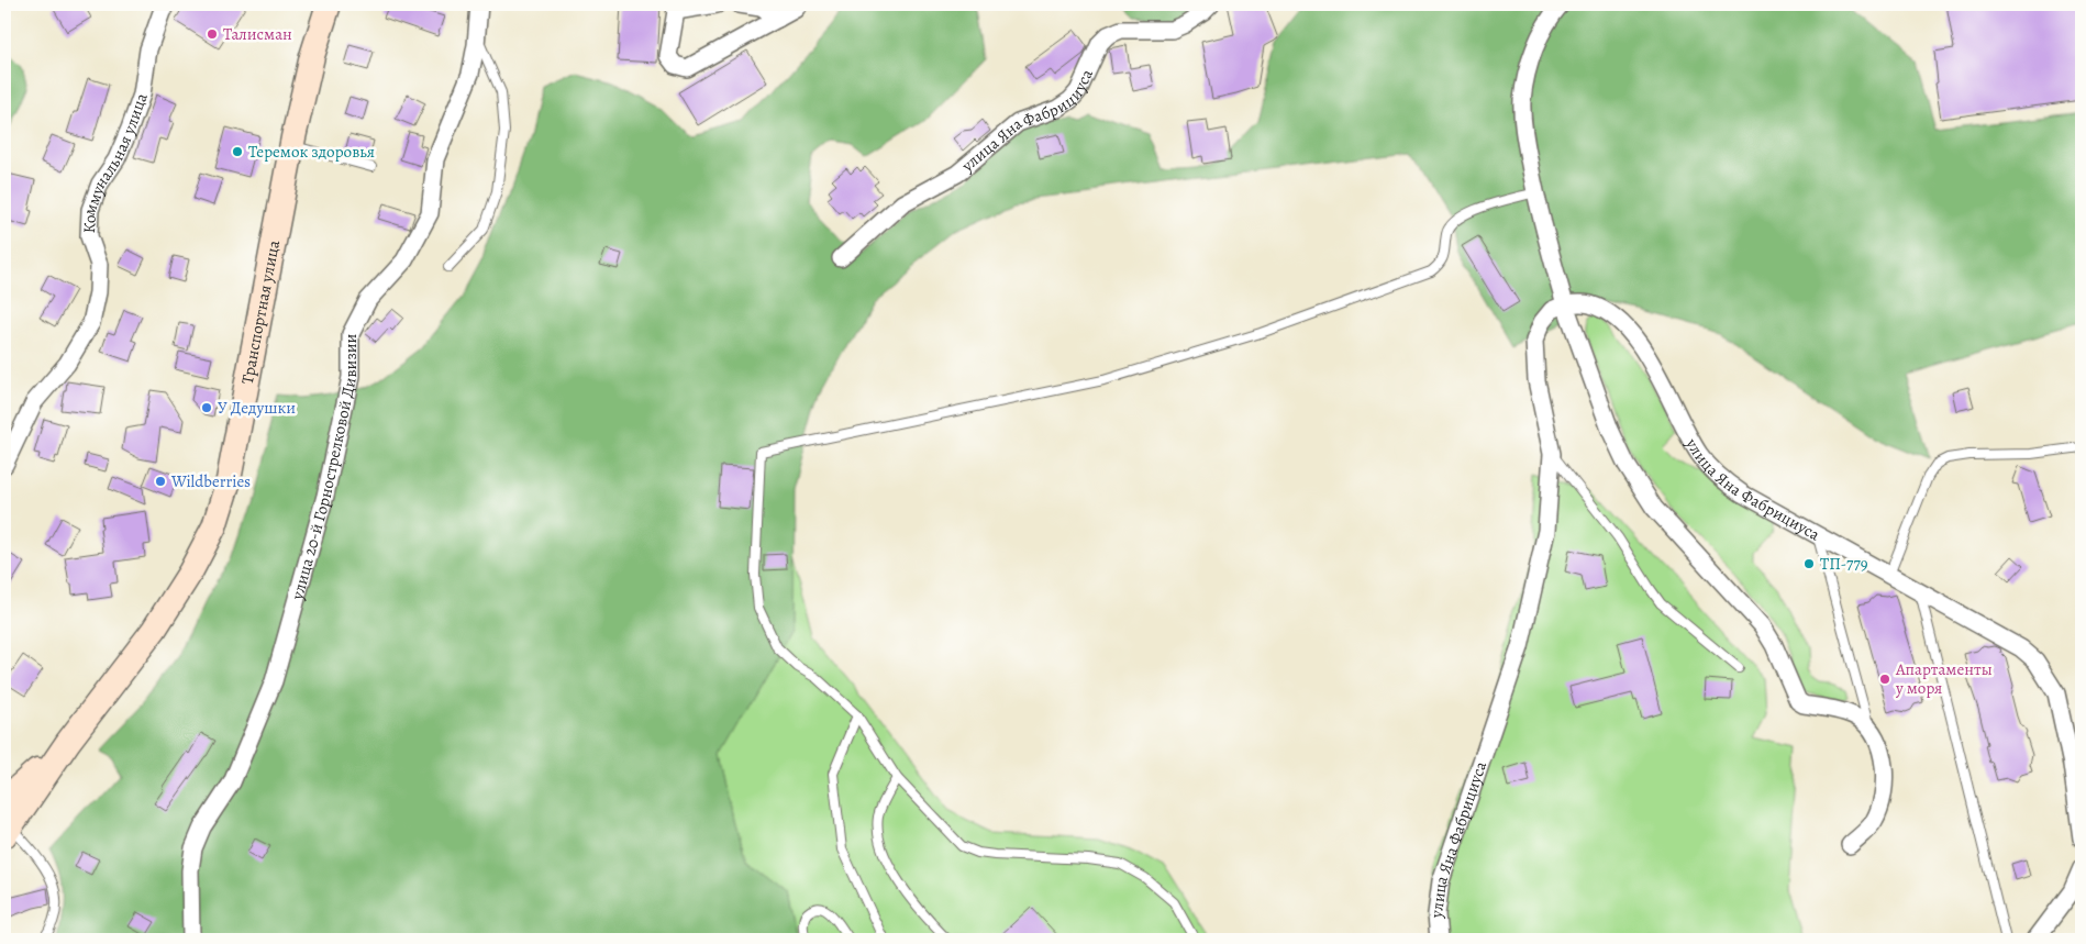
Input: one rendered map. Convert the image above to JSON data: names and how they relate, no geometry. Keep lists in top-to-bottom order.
{
  "streets": {
    "main road": ["Транспортная улица"],
    "street": ["улица Яна Фабрициуса", "Коммунальная улица", "улица 20-й Горнострелковой Дивизии"]
  },
  "places": [
    "Талисман",
    "Теремок здоровья",
    "У Дедушки",
    "Wildberries",
    "ТП-779",
    "Апартаменты у моря"
  ]
}
